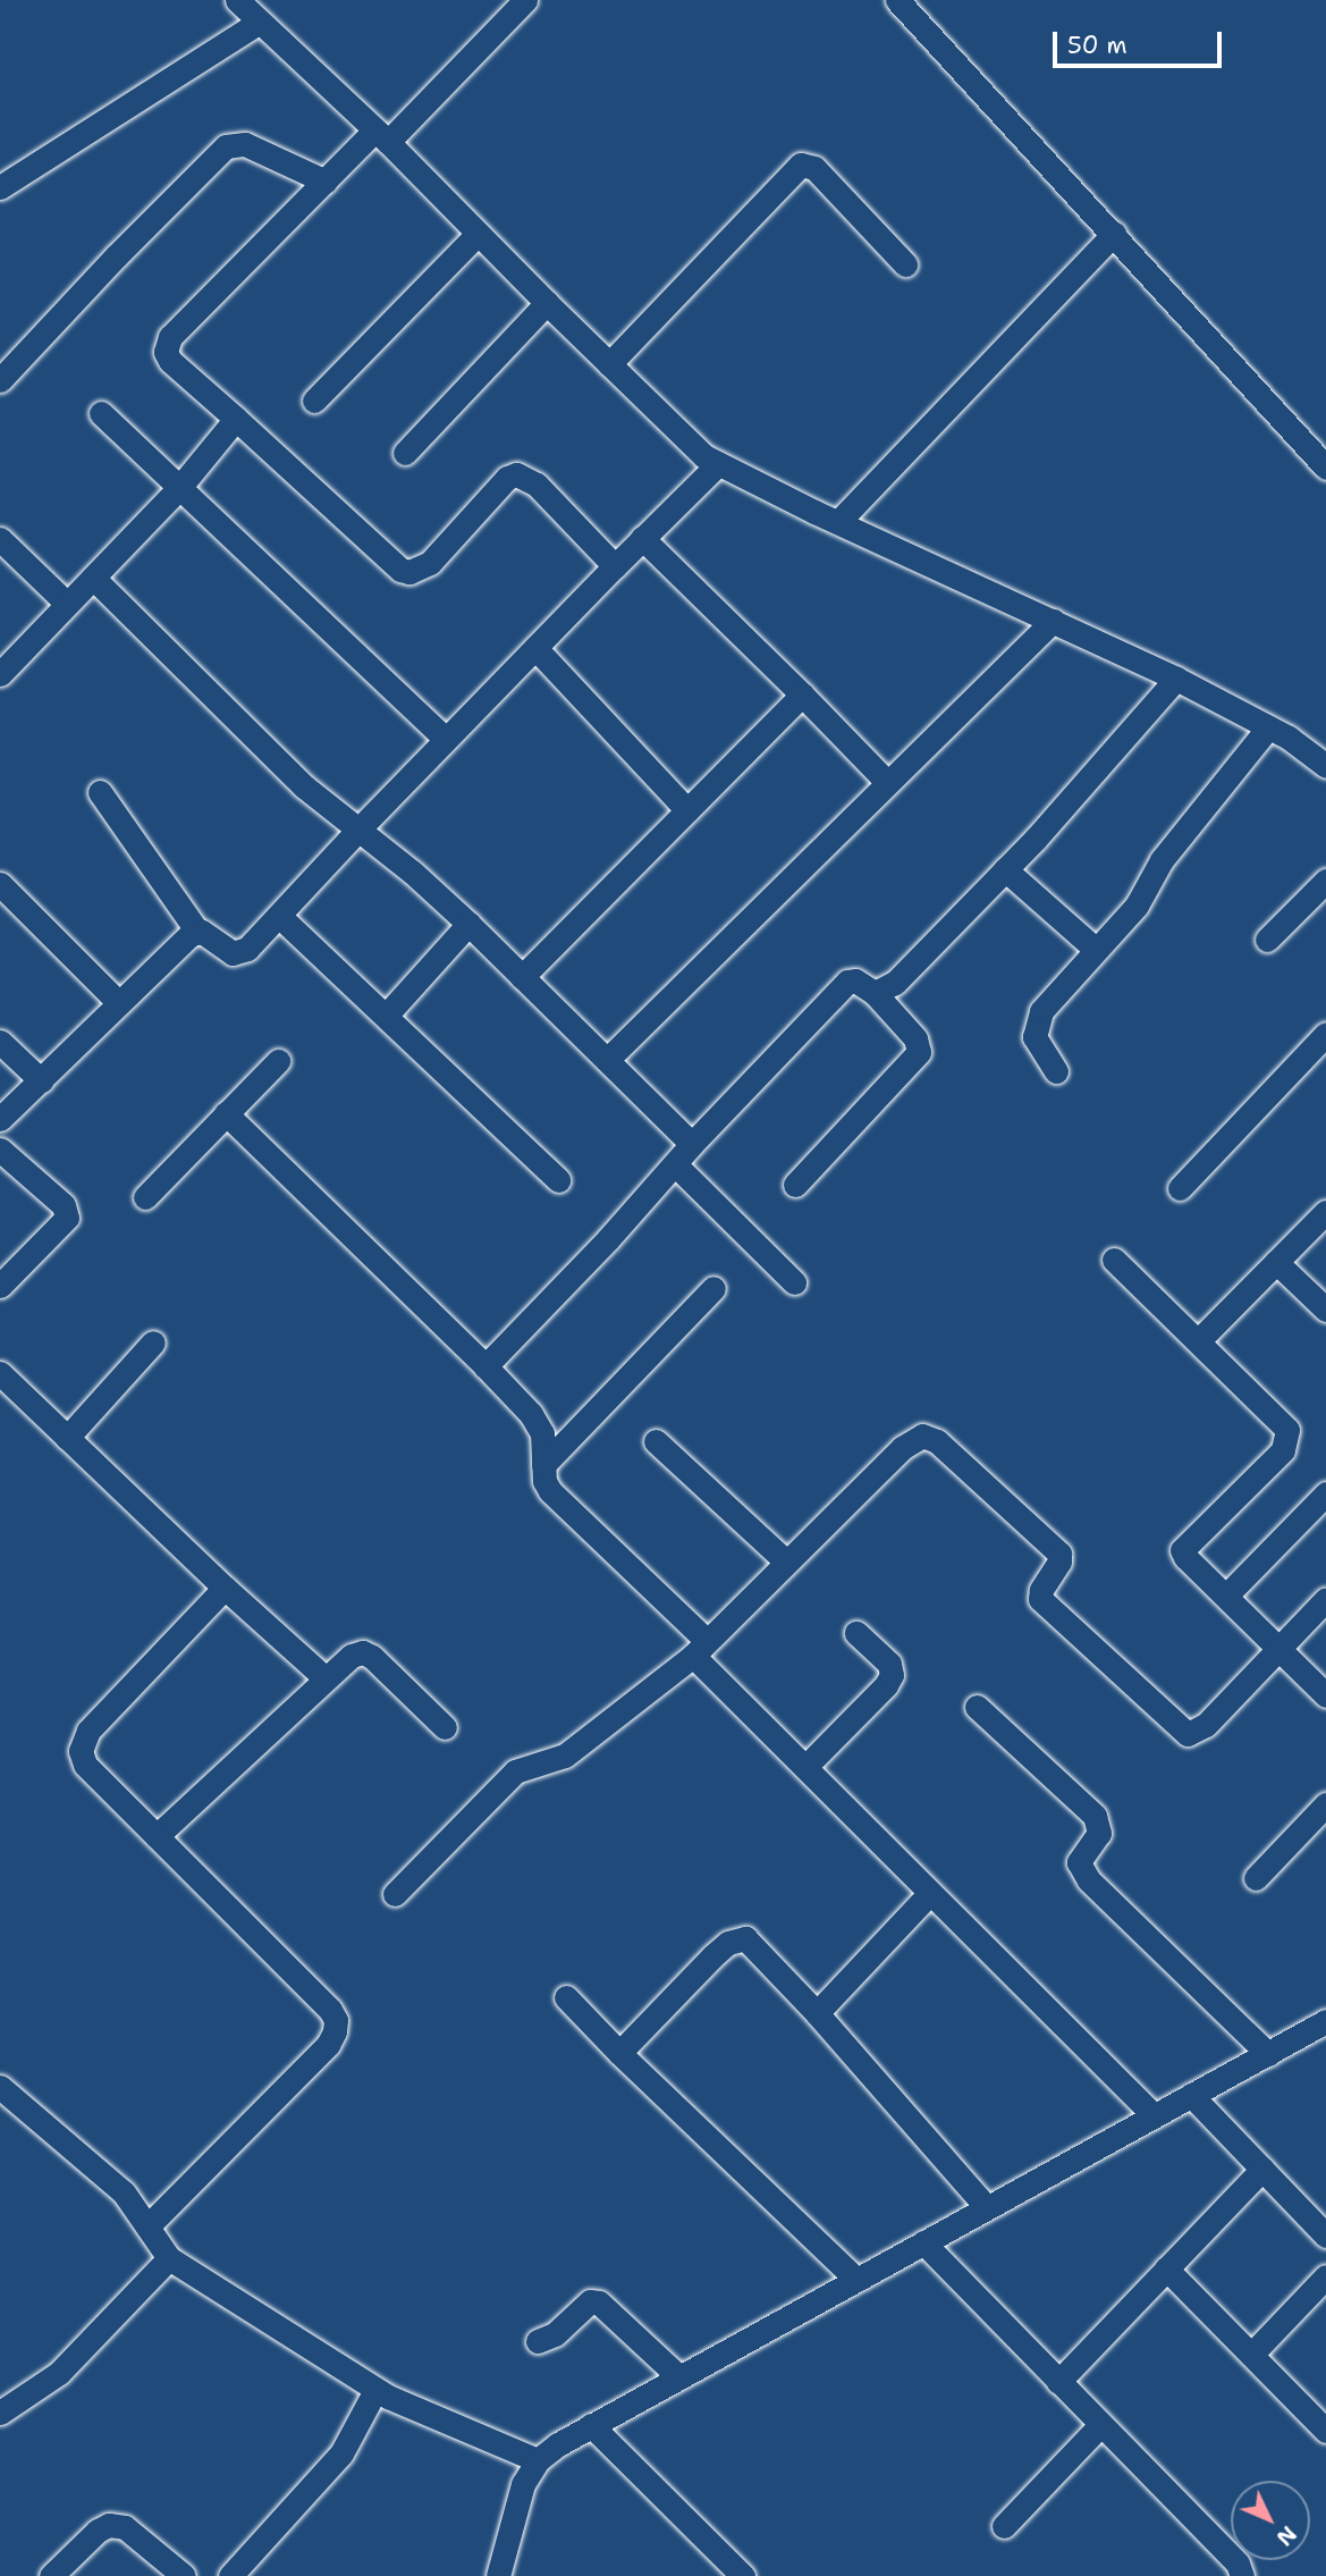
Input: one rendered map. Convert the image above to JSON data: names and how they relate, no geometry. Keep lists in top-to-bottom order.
{
  "scale_bar": "50 m",
  "north": "bottom right"
}
